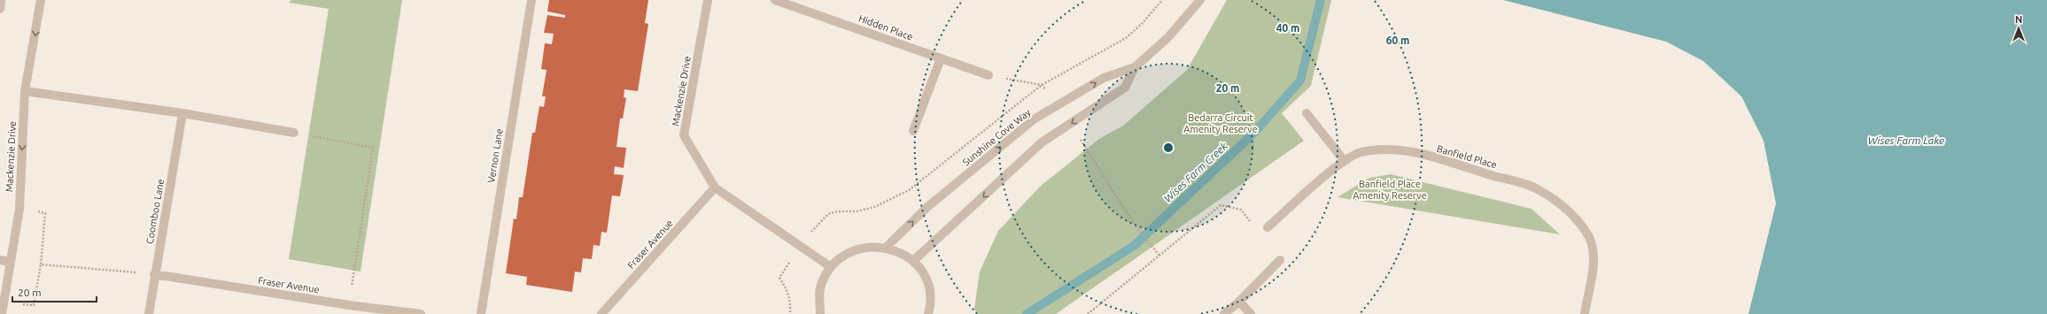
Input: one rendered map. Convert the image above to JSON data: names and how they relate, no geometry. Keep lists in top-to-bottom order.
{
  "streets": {
    "street": [
      "Hidden Place",
      "Mackenzie Drive",
      "Sunshine Cove Way",
      "Vernon Lane",
      "Banfield Place",
      "Coomboo Lane",
      "Fraser Avenue"
    ]
  },
  "crossings": [
    ["Mackenzie Drive", "Fraser Avenue"],
    ["Coomboo Lane", "Fraser Avenue"]
  ],
  "water": ["Wises Farm Lake", "Wises Farm Creek"],
  "parks": ["Bedarra Circuit Amenity Reserve", "Banfield Place Amenity Reserve"],
  "scale_bar": "20 m",
  "north": "top",
  "rings": ["40 m", "60 m", "20 m"]
}
